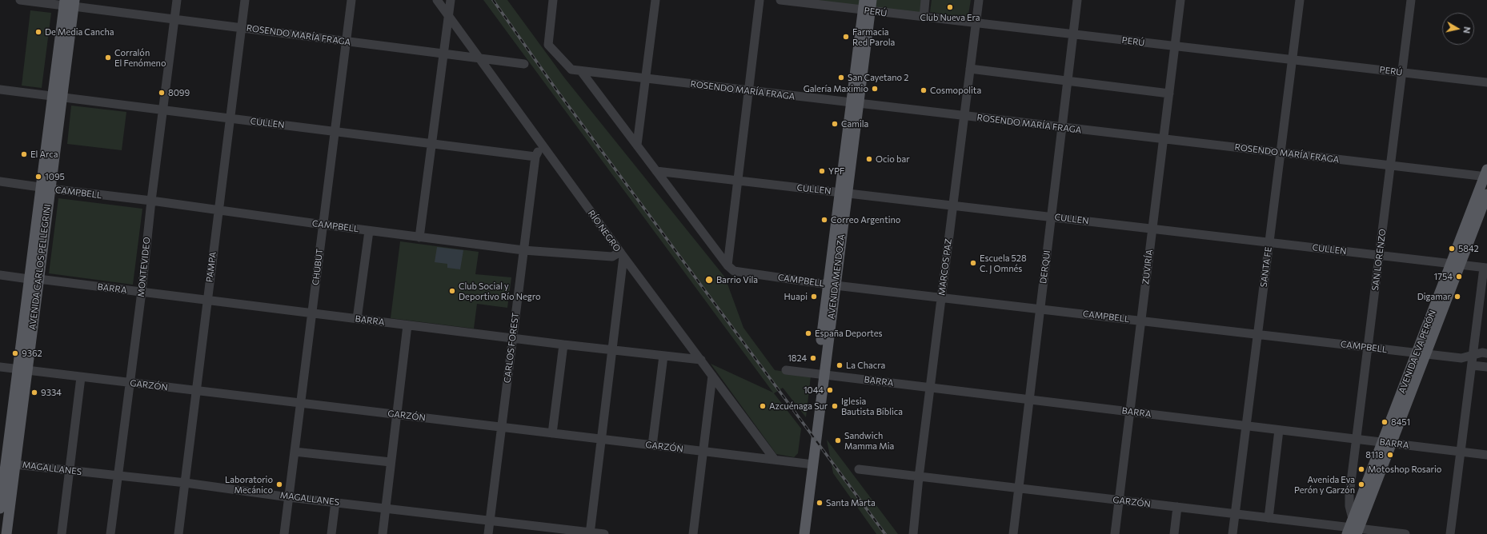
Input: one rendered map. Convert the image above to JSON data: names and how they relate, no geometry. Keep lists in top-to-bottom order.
{
  "streets": {
    "main road": ["AVENIDA CARLOS PELLEGRINI", "AVENIDA MENDOZA", "AVENIDA EVA PERÓN"],
    "street": [
      "PERÚ",
      "ROSENDO MARÍA FRAGA",
      "CULLEN",
      "CAMPBELL",
      "RÍO NEGRO",
      "SAN LORENZO",
      "MONTEVIDEO",
      "PAMPA",
      "CHUBUT",
      "MARCOS PAZ",
      "DERQUI",
      "ZUVIRÍA",
      "SANTA FE",
      "BARRA",
      "CARLOS FOREST",
      "GARZÓN",
      "MAGALLANES"
    ]
  },
  "crossings": [
    ["PERÚ", "SAN LORENZO"],
    ["PERÚ", "MARCOS PAZ"],
    ["PERÚ", "DERQUI"],
    ["PERÚ", "ZUVIRÍA"],
    ["PERÚ", "SANTA FE"],
    ["PERÚ", "AVENIDA MENDOZA"],
    ["ROSENDO MARÍA FRAGA", "RÍO NEGRO"],
    ["ROSENDO MARÍA FRAGA", "SAN LORENZO"],
    ["ROSENDO MARÍA FRAGA", "AVENIDA CARLOS PELLEGRINI"],
    ["ROSENDO MARÍA FRAGA", "MONTEVIDEO"],
    ["ROSENDO MARÍA FRAGA", "PAMPA"],
    ["ROSENDO MARÍA FRAGA", "CHUBUT"],
    ["ROSENDO MARÍA FRAGA", "MARCOS PAZ"],
    ["ROSENDO MARÍA FRAGA", "DERQUI"],
    ["ROSENDO MARÍA FRAGA", "ZUVIRÍA"],
    ["ROSENDO MARÍA FRAGA", "SANTA FE"],
    ["ROSENDO MARÍA FRAGA", "AVENIDA MENDOZA"],
    ["ROSENDO MARÍA FRAGA", "AVENIDA EVA PERÓN"],
    ["CULLEN", "SAN LORENZO"],
    ["CULLEN", "AVENIDA CARLOS PELLEGRINI"],
    ["CULLEN", "MONTEVIDEO"],
    ["CULLEN", "PAMPA"],
    ["CULLEN", "CHUBUT"],
    ["CULLEN", "MARCOS PAZ"],
    ["CULLEN", "DERQUI"],
    ["CULLEN", "ZUVIRÍA"],
    ["CULLEN", "SANTA FE"],
    ["CULLEN", "AVENIDA MENDOZA"],
    ["CULLEN", "CARLOS FOREST"],
    ["CULLEN", "AVENIDA EVA PERÓN"],
    ["CAMPBELL", "RÍO NEGRO"],
    ["CAMPBELL", "SAN LORENZO"],
    ["CAMPBELL", "AVENIDA CARLOS PELLEGRINI"],
    ["CAMPBELL", "MONTEVIDEO"],
    ["CAMPBELL", "PAMPA"],
    ["CAMPBELL", "CHUBUT"],
    ["CAMPBELL", "MARCOS PAZ"],
    ["CAMPBELL", "DERQUI"],
    ["CAMPBELL", "ZUVIRÍA"],
    ["CAMPBELL", "SANTA FE"],
    ["CAMPBELL", "AVENIDA MENDOZA"],
    ["CAMPBELL", "CARLOS FOREST"],
    ["CAMPBELL", "AVENIDA EVA PERÓN"],
    ["RÍO NEGRO", "BARRA"],
    ["RÍO NEGRO", "CARLOS FOREST"],
    ["RÍO NEGRO", "GARZÓN"],
    ["SAN LORENZO", "BARRA"],
    ["SAN LORENZO", "AVENIDA EVA PERÓN"],
    ["SAN LORENZO", "GARZÓN"],
    ["AVENIDA CARLOS PELLEGRINI", "BARRA"],
    ["AVENIDA CARLOS PELLEGRINI", "GARZÓN"],
    ["AVENIDA CARLOS PELLEGRINI", "MAGALLANES"],
    ["MONTEVIDEO", "BARRA"],
    ["MONTEVIDEO", "GARZÓN"],
    ["MONTEVIDEO", "MAGALLANES"],
    ["PAMPA", "BARRA"],
    ["PAMPA", "GARZÓN"],
    ["PAMPA", "MAGALLANES"],
    ["CHUBUT", "BARRA"],
    ["CHUBUT", "GARZÓN"],
    ["CHUBUT", "MAGALLANES"],
    ["MARCOS PAZ", "BARRA"],
    ["MARCOS PAZ", "GARZÓN"],
    ["DERQUI", "BARRA"],
    ["DERQUI", "GARZÓN"],
    ["ZUVIRÍA", "BARRA"],
    ["ZUVIRÍA", "GARZÓN"],
    ["SANTA FE", "BARRA"],
    ["SANTA FE", "GARZÓN"],
    ["AVENIDA MENDOZA", "BARRA"],
    ["AVENIDA MENDOZA", "GARZÓN"],
    ["BARRA", "CARLOS FOREST"],
    ["BARRA", "AVENIDA EVA PERÓN"],
    ["CARLOS FOREST", "GARZÓN"],
    ["CARLOS FOREST", "MAGALLANES"],
    ["AVENIDA EVA PERÓN", "GARZÓN"]
  ],
  "places": [
    "Club Nueva Era",
    "De Media Cancha",
    "Farmacia Red Parola",
    "Corralón El Fenómeno",
    "San Cayetano 2",
    "Galería Maximio",
    "Cosmopolita",
    "8099",
    "Camila",
    "El Arca",
    "Ocio bar",
    "YPF",
    "1095",
    "Correo Argentino",
    "5842",
    "Escuela 528 C. J Omnés",
    "1754",
    "Barrio Vila",
    "Club Social y Deportivo Río Negro",
    "Huapi",
    "Digamar",
    "España Deportes",
    "9362",
    "1824",
    "La Chacra",
    "1044",
    "9334",
    "Azcuénaga Sur",
    "Iglesia Bautista Bíblica",
    "8451",
    "Sandwich Mamma Mia",
    "8118",
    "Motoshop Rosario",
    "Laboratorio Mecánico",
    "Avenida Eva Perón y Garzón",
    "Santa Marta"
  ],
  "north": "right"
}
